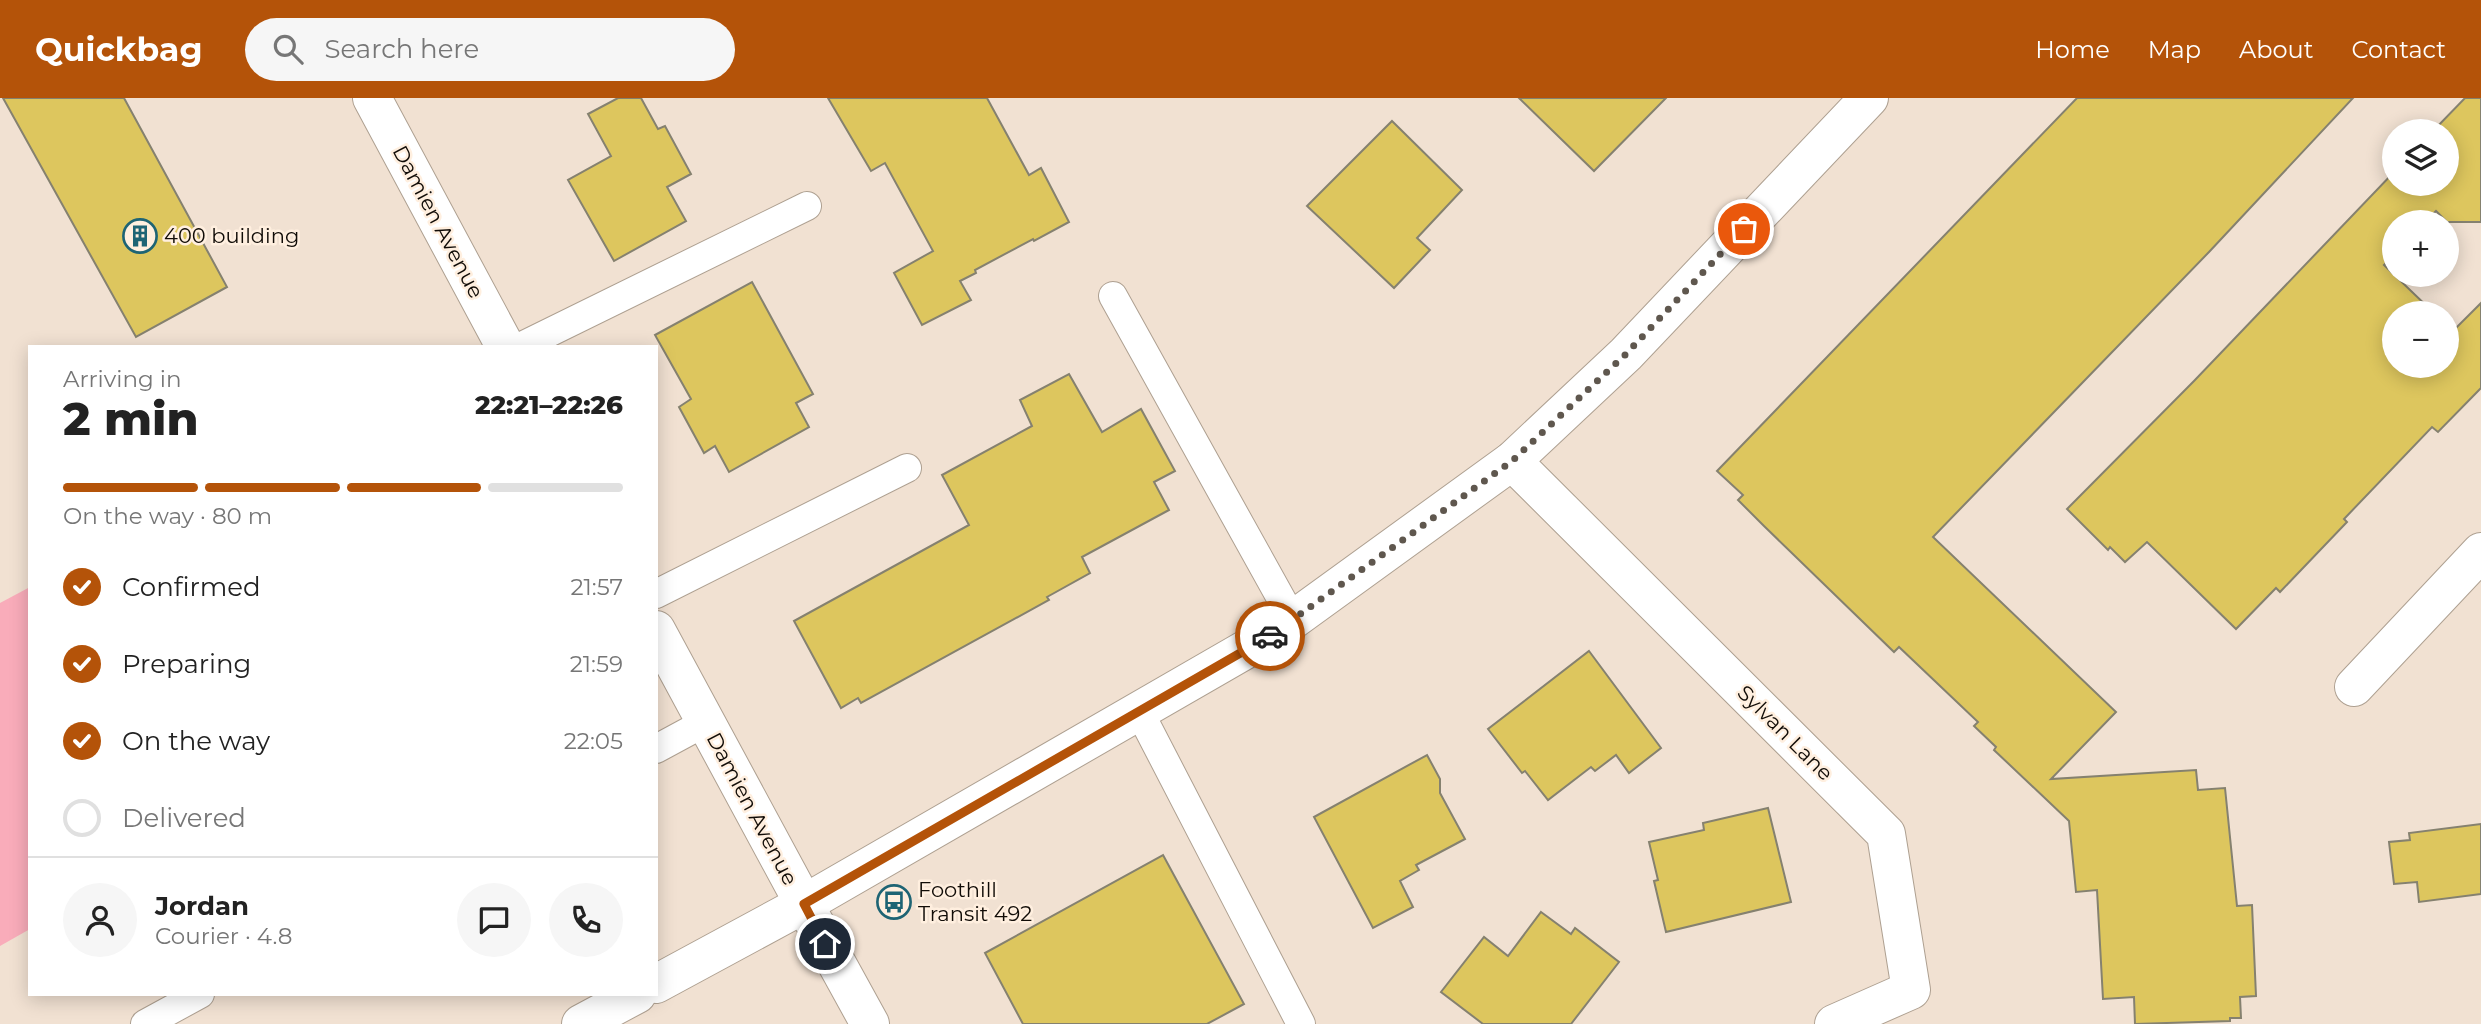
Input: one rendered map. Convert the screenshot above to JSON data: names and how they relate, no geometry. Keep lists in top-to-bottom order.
{
  "streets": {
    "main road": ["Damien Avenue", "Sylvan Lane"]
  },
  "places": {
    "building": ["400 building"],
    "bus stop": ["Foothill Transit 492"]
  },
  "page": {
    "header": "Quickbag",
    "search": "Search here",
    "nav": [
      "Home",
      "Map",
      "About",
      "Contact"
    ],
    "map_buttons": ["+", "−"],
    "heading": ["2 min", "Arriving in", "22:21–22:26"],
    "panel": ["Jordan", "Courier · 4.8"],
    "bar": "On the way · 80 m",
    "list": [
      ["Confirmed", "21:57"],
      ["Preparing", "21:59"],
      ["On the way", "22:05"],
      "Delivered"
    ]
  }
}
